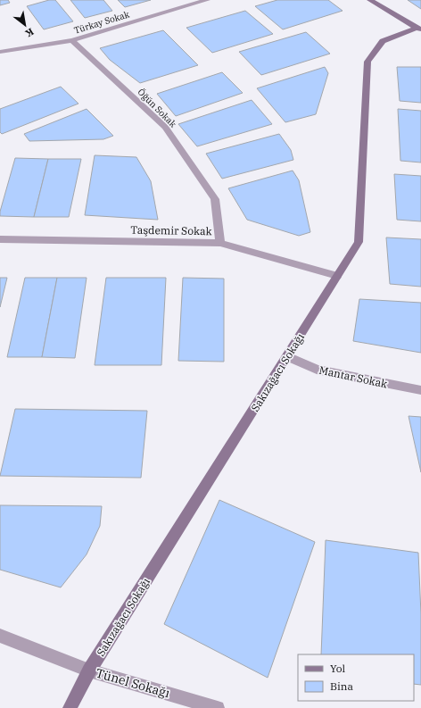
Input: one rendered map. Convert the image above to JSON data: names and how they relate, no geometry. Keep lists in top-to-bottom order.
{
  "streets": {
    "street": [
      "Türkay Sokak",
      "Öğün Sokak",
      "Taşdemir Sokak",
      "Sakızağacı Sokağı",
      "Mantar Sokak",
      "Tünel Sokağı"
    ]
  },
  "crossings": [
    ["Türkay Sokak", "Öğün Sokak"],
    ["Öğün Sokak", "Taşdemir Sokak"],
    ["Taşdemir Sokak", "Sakızağacı Sokağı"],
    ["Sakızağacı Sokağı", "Mantar Sokak"],
    ["Sakızağacı Sokağı", "Tünel Sokağı"]
  ],
  "legend": ["Yol", "Bina"],
  "north": "bottom right"
}
